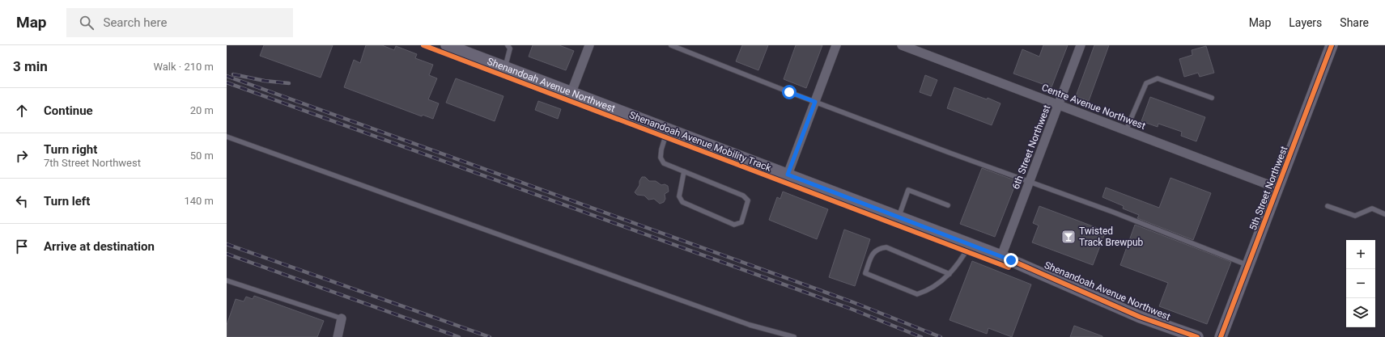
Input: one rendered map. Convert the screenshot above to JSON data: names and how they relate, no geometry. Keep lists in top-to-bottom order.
{
  "streets": {
    "street": [
      "Shenandoah Avenue Northwest",
      "Centre Avenue Northwest",
      "6th Street Northwest",
      "5th Street Northwest"
    ],
    "cycle path": ["Shenandoah Avenue Mobility Track"]
  },
  "crossings": [
    ["Shenandoah Avenue Northwest", "6th Street Northwest"],
    ["Centre Avenue Northwest", "6th Street Northwest"],
    ["Centre Avenue Northwest", "5th Street Northwest"]
  ],
  "places": {
    "bar": ["Twisted Track Brewpub"]
  },
  "page": {
    "header": "Map",
    "search": "Search here",
    "nav": ["Map", "Layers", "Share"],
    "heading": ["3 min", "Walk · 210 m"],
    "list": [
      ["Continue", "20 m"],
      ["Turn right", "7th Street Northwest", "50 m"],
      ["Turn left", "140 m"],
      "Arrive at destination"
    ],
    "map_buttons": ["+", "−"]
  }
}
